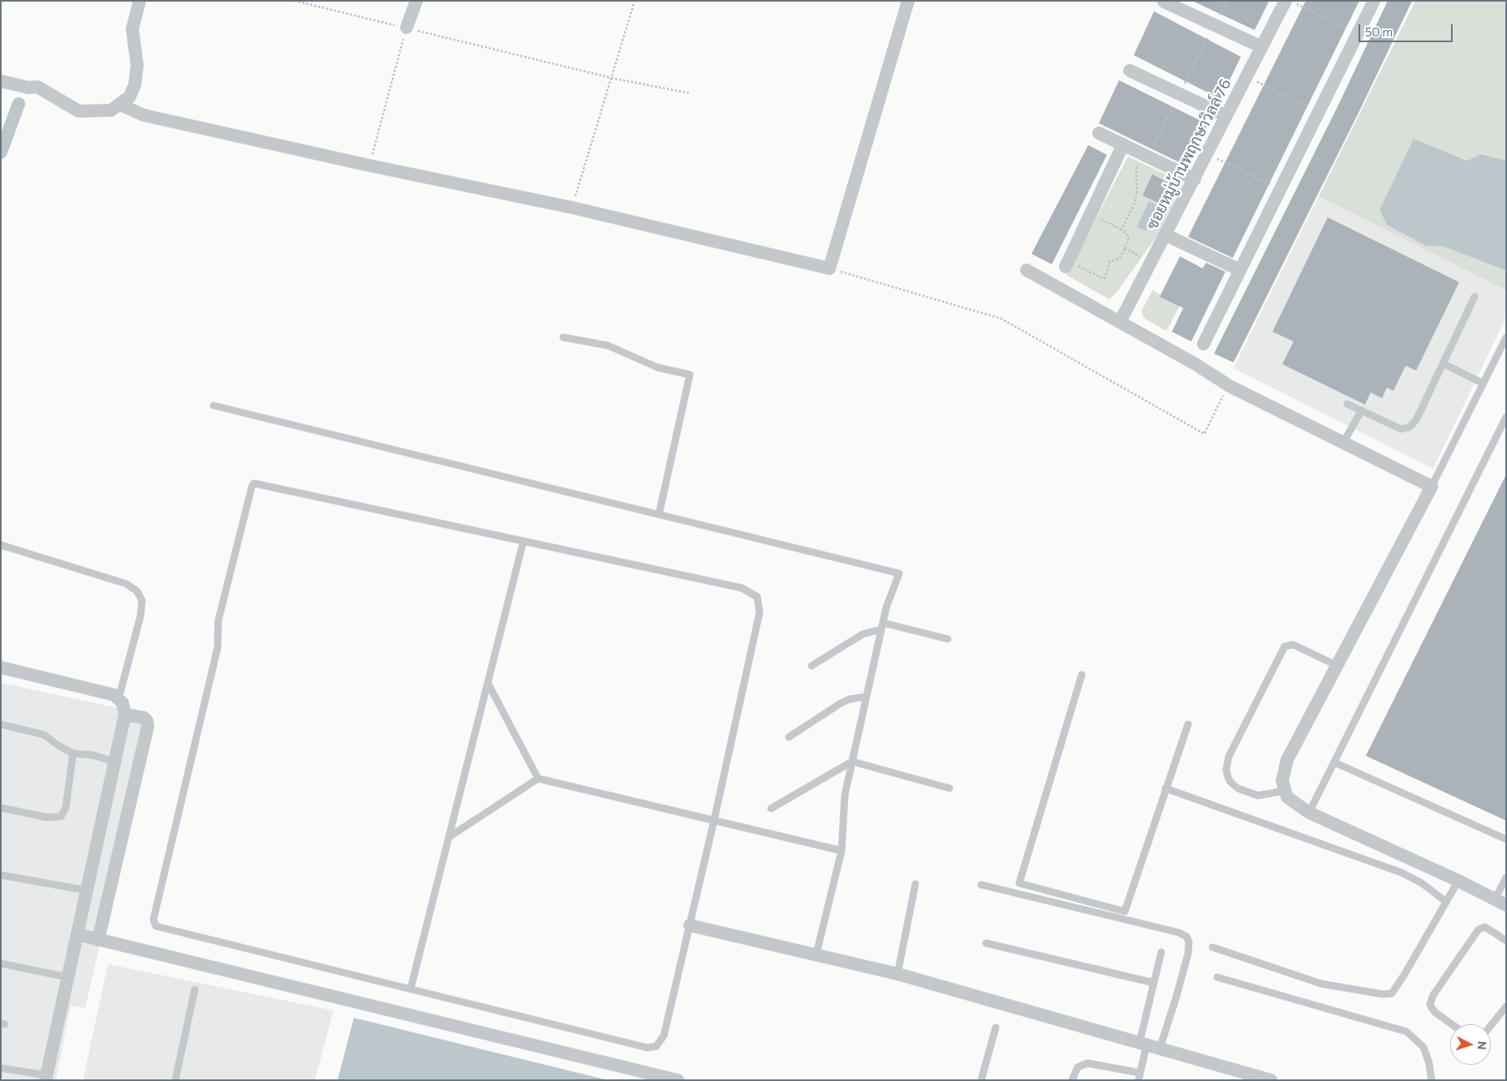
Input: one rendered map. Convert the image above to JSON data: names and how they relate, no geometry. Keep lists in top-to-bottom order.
{
  "streets": {
    "street": ["ซอยหมู่บ้านพฤกษาวิลล์ 76"]
  },
  "scale_bar": "50 m",
  "north": "right"
}
